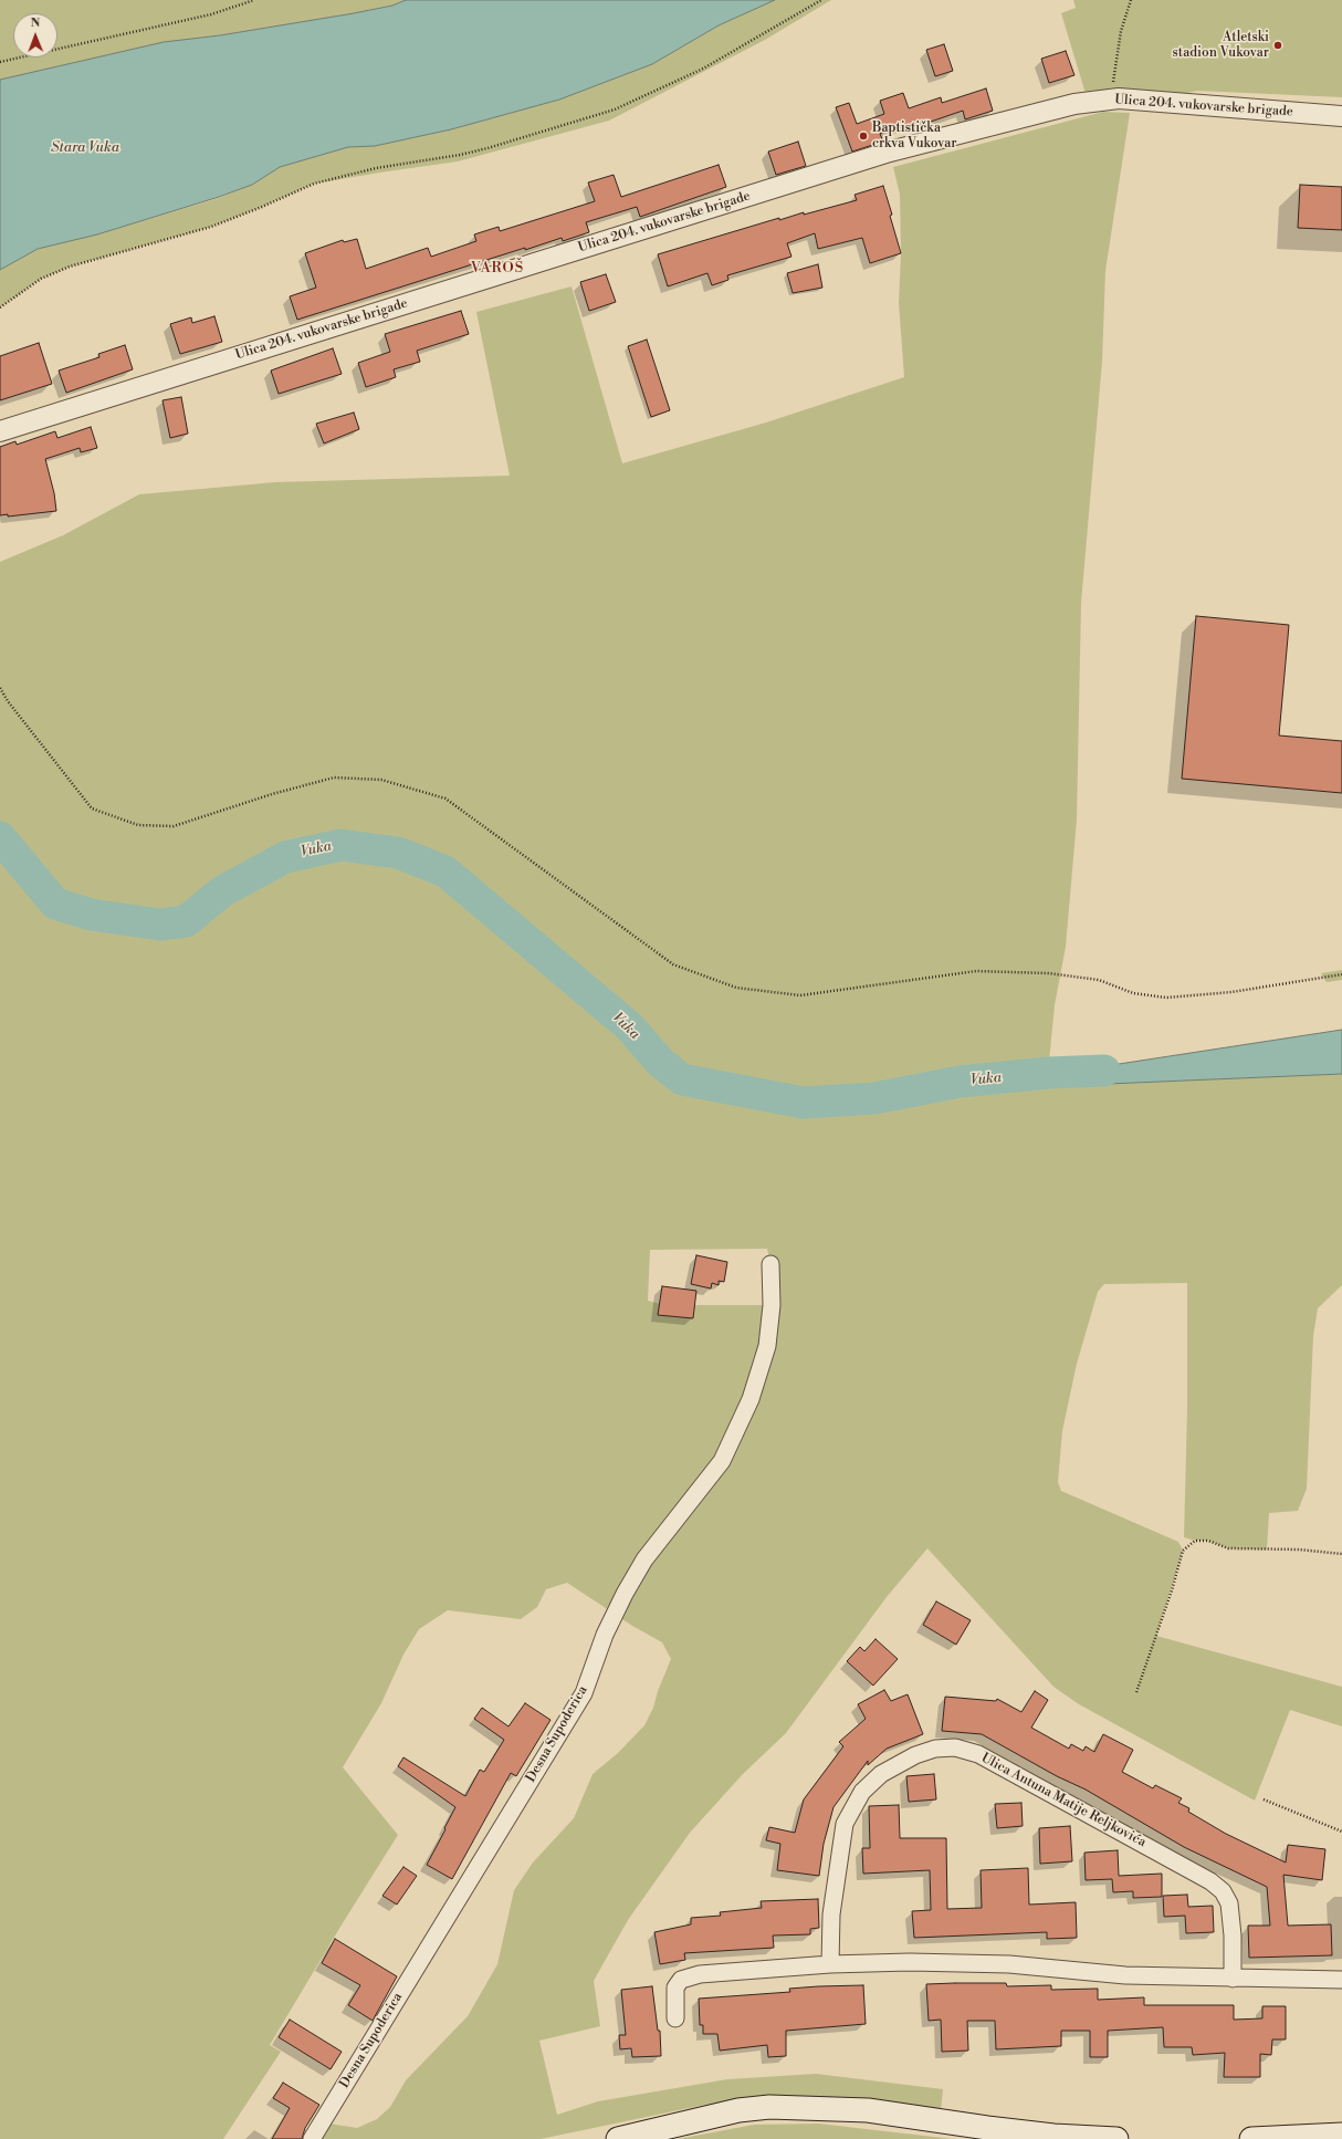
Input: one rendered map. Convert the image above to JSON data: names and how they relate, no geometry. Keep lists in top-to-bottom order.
{
  "streets": {
    "street": ["Ulica 204. vukovarske brigade", "Desna Supoderica", "Ulica Antuna Matije Reljkovića"]
  },
  "districts": ["VAROŠ"],
  "water": ["Stara Vuka", "Vuka"],
  "places": ["Atletski stadion Vukovar", "Baptistička crkva Vukovar"],
  "north": "top"
}
